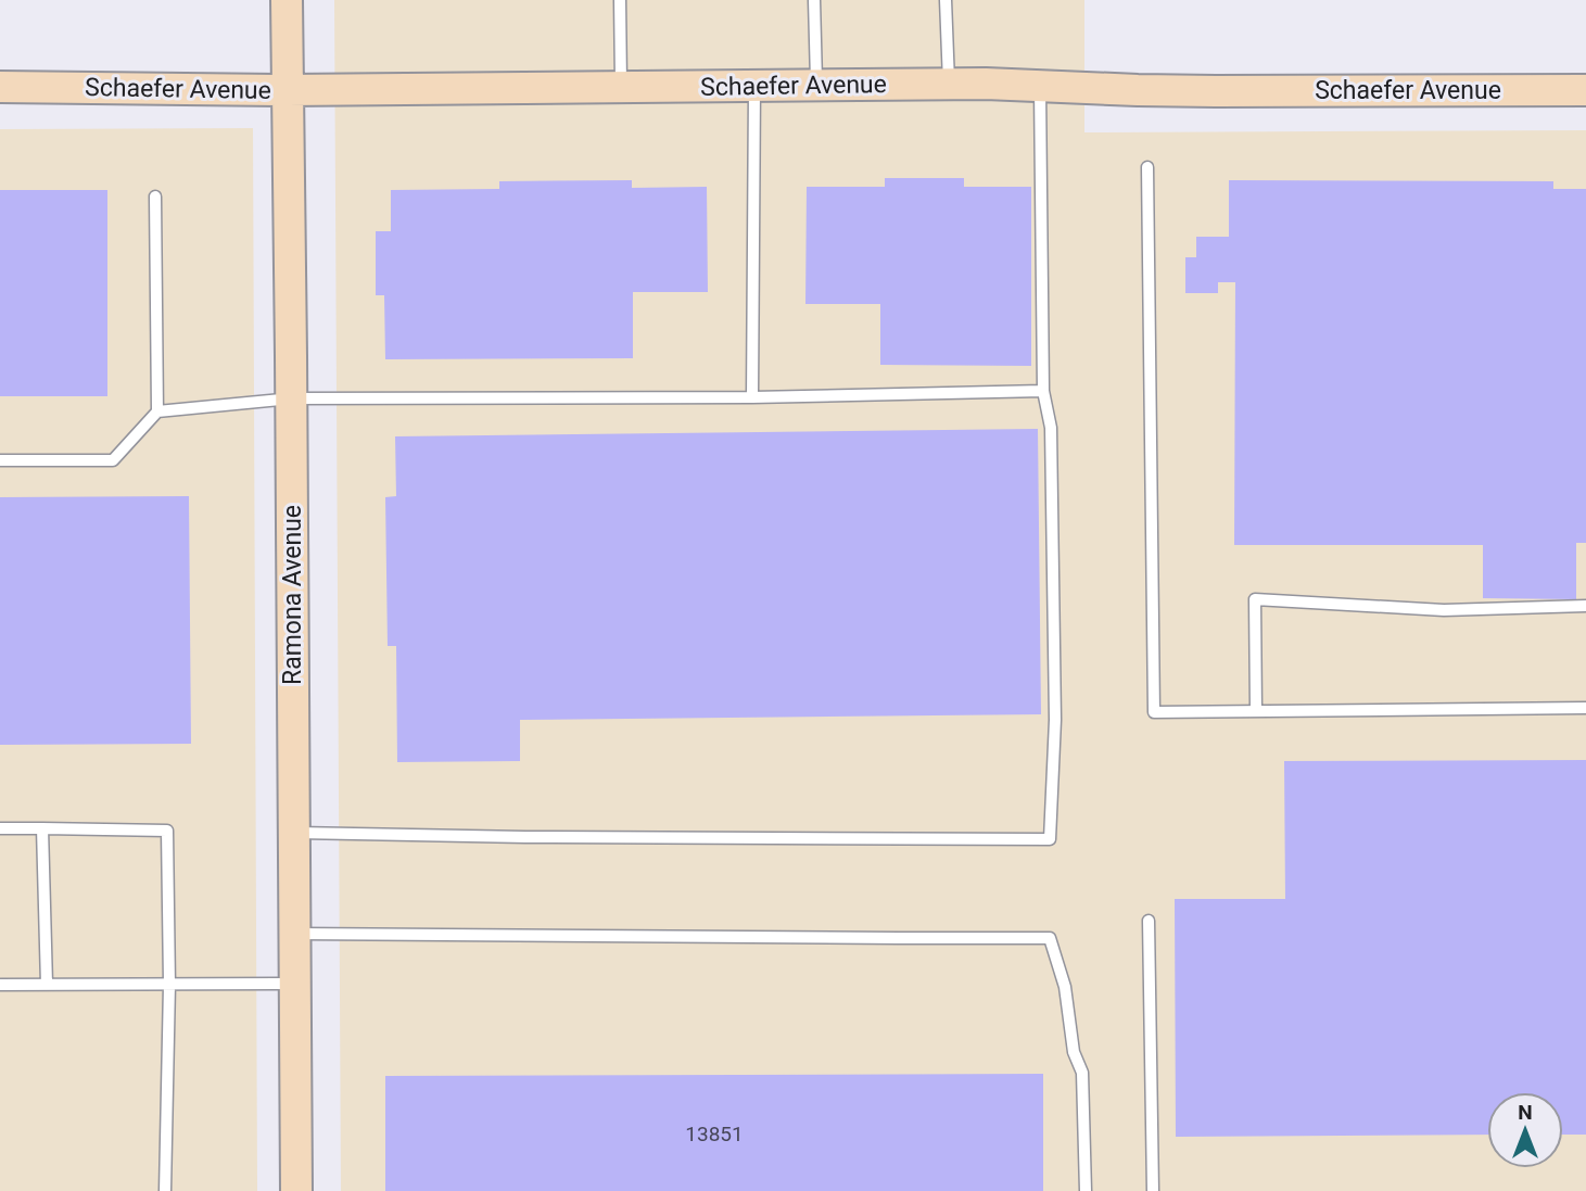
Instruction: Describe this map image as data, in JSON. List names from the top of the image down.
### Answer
{
  "streets": {
    "street": ["Schaefer Avenue", "Ramona Avenue"]
  },
  "crossings": [
    ["Schaefer Avenue", "Ramona Avenue"]
  ],
  "house_numbers": ["13851"],
  "north": "top"
}
